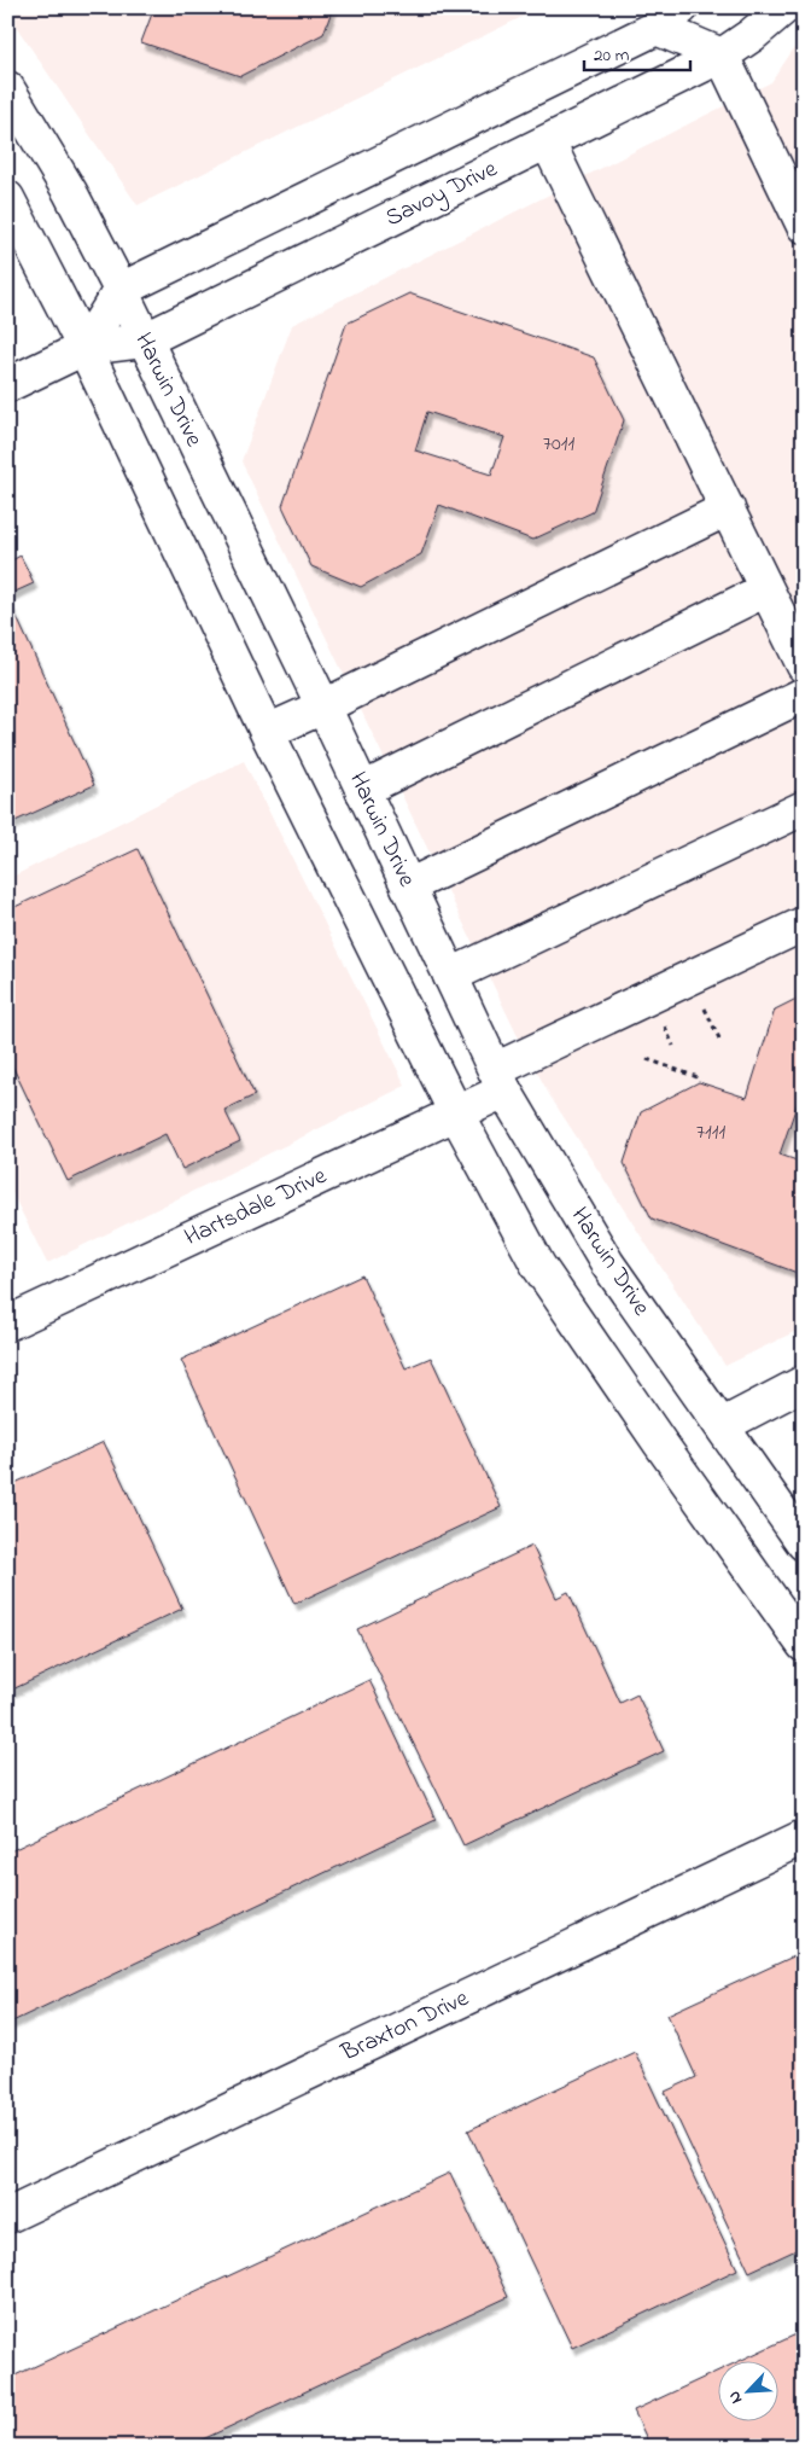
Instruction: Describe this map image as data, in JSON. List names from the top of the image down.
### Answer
{
  "streets": {
    "main road": [
      "Savoy Drive",
      "Harwin Drive",
      "Hartsdale Drive",
      "Braxton Drive"
    ]
  },
  "crossings": [
    ["Savoy Drive", "Harwin Drive"],
    ["Harwin Drive", "Hartsdale Drive"]
  ],
  "house_numbers": ["7011", "7111"],
  "scale_bar": "20 m",
  "north": "bottom left"
}
